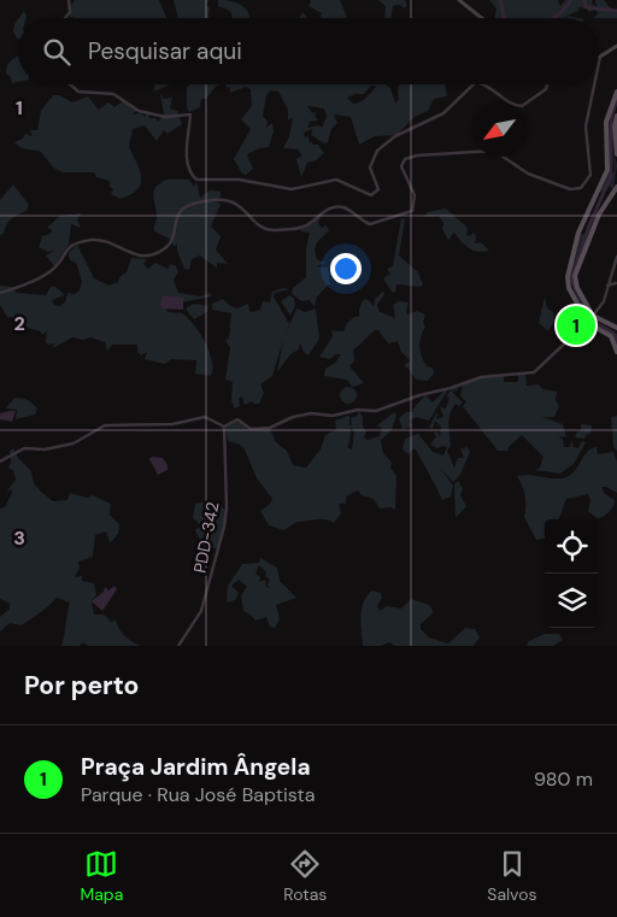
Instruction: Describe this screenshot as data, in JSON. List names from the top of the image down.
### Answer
{
  "streets": {
    "street": ["PDD-342"]
  },
  "north": "bottom left",
  "page": {
    "search": "Pesquisar aqui",
    "pins": "1",
    "heading": "Por perto",
    "list": [
      {
        "mark": "1",
        "name": "Praça Jardim Ângela",
        "note": "Parque · Rua José Baptista",
        "value": "980 m"
      }
    ],
    "nav": ["Mapa", "Rotas", "Salvos"]
  },
  "grid": {
    "rows": ["1", "2", "3"]
  }
}
